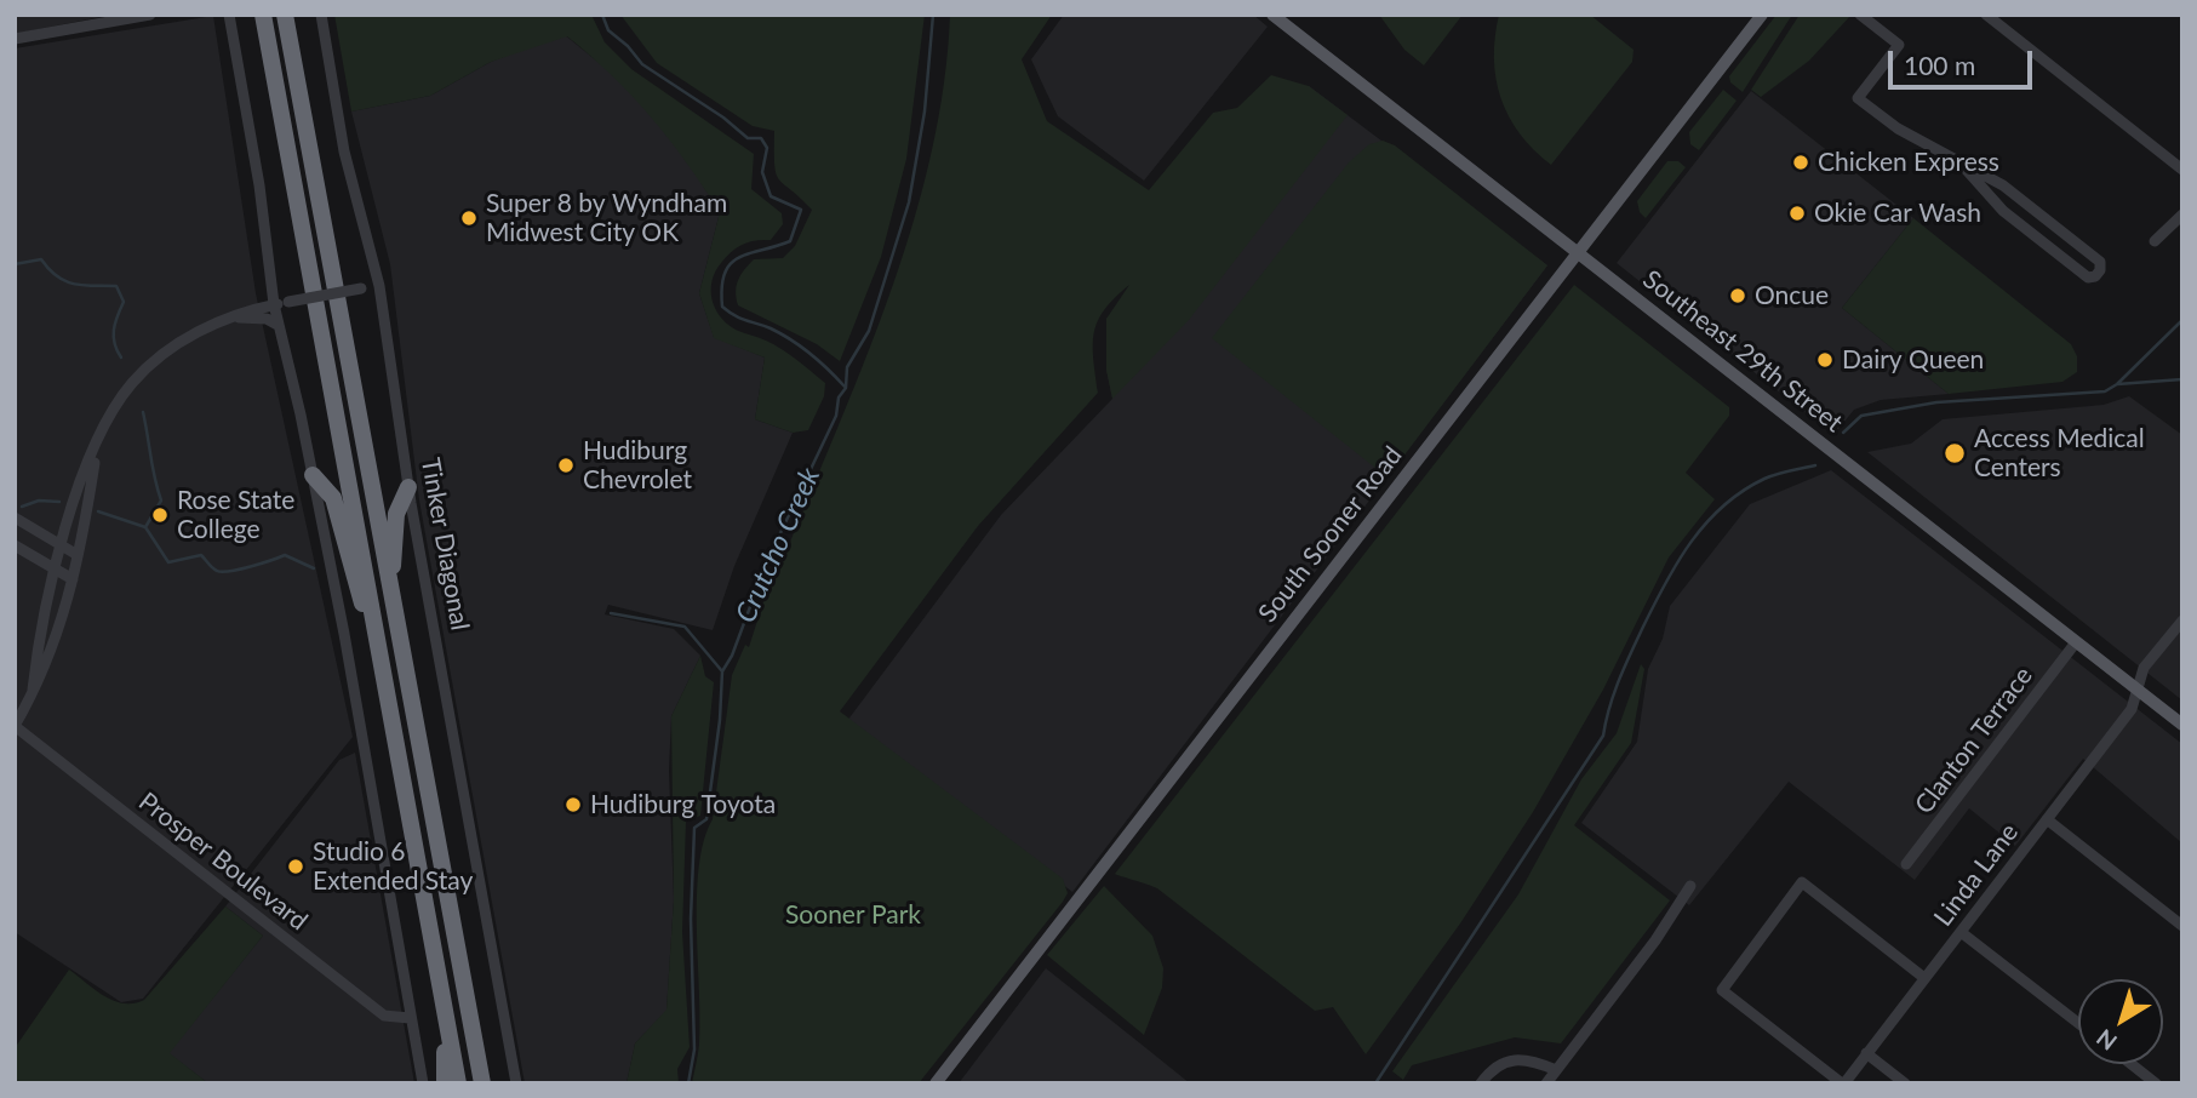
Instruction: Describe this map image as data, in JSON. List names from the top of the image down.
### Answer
{
  "streets": {
    "main road": ["Southeast 29th Street", "South Sooner Road"],
    "street": [
      "Tinker Diagonal",
      "Clanton Terrace",
      "Prosper Boulevard",
      "Linda Lane"
    ]
  },
  "crossings": [
    ["Southeast 29th Street", "South Sooner Road"],
    ["Southeast 29th Street", "Clanton Terrace"],
    ["Southeast 29th Street", "Linda Lane"]
  ],
  "water": ["Crutcho Creek"],
  "parks": ["Sooner Park"],
  "places": [
    "Chicken Express",
    "Okie Car Wash",
    "Super 8 by Wyndham Midwest City OK",
    "Oncue",
    "Dairy Queen",
    "Access Medical Centers",
    "Hudiburg Chevrolet",
    "Rose State College",
    "Hudiburg Toyota",
    "Studio 6 Extended Stay"
  ],
  "scale_bar": "100 m",
  "north": "bottom left"
}
